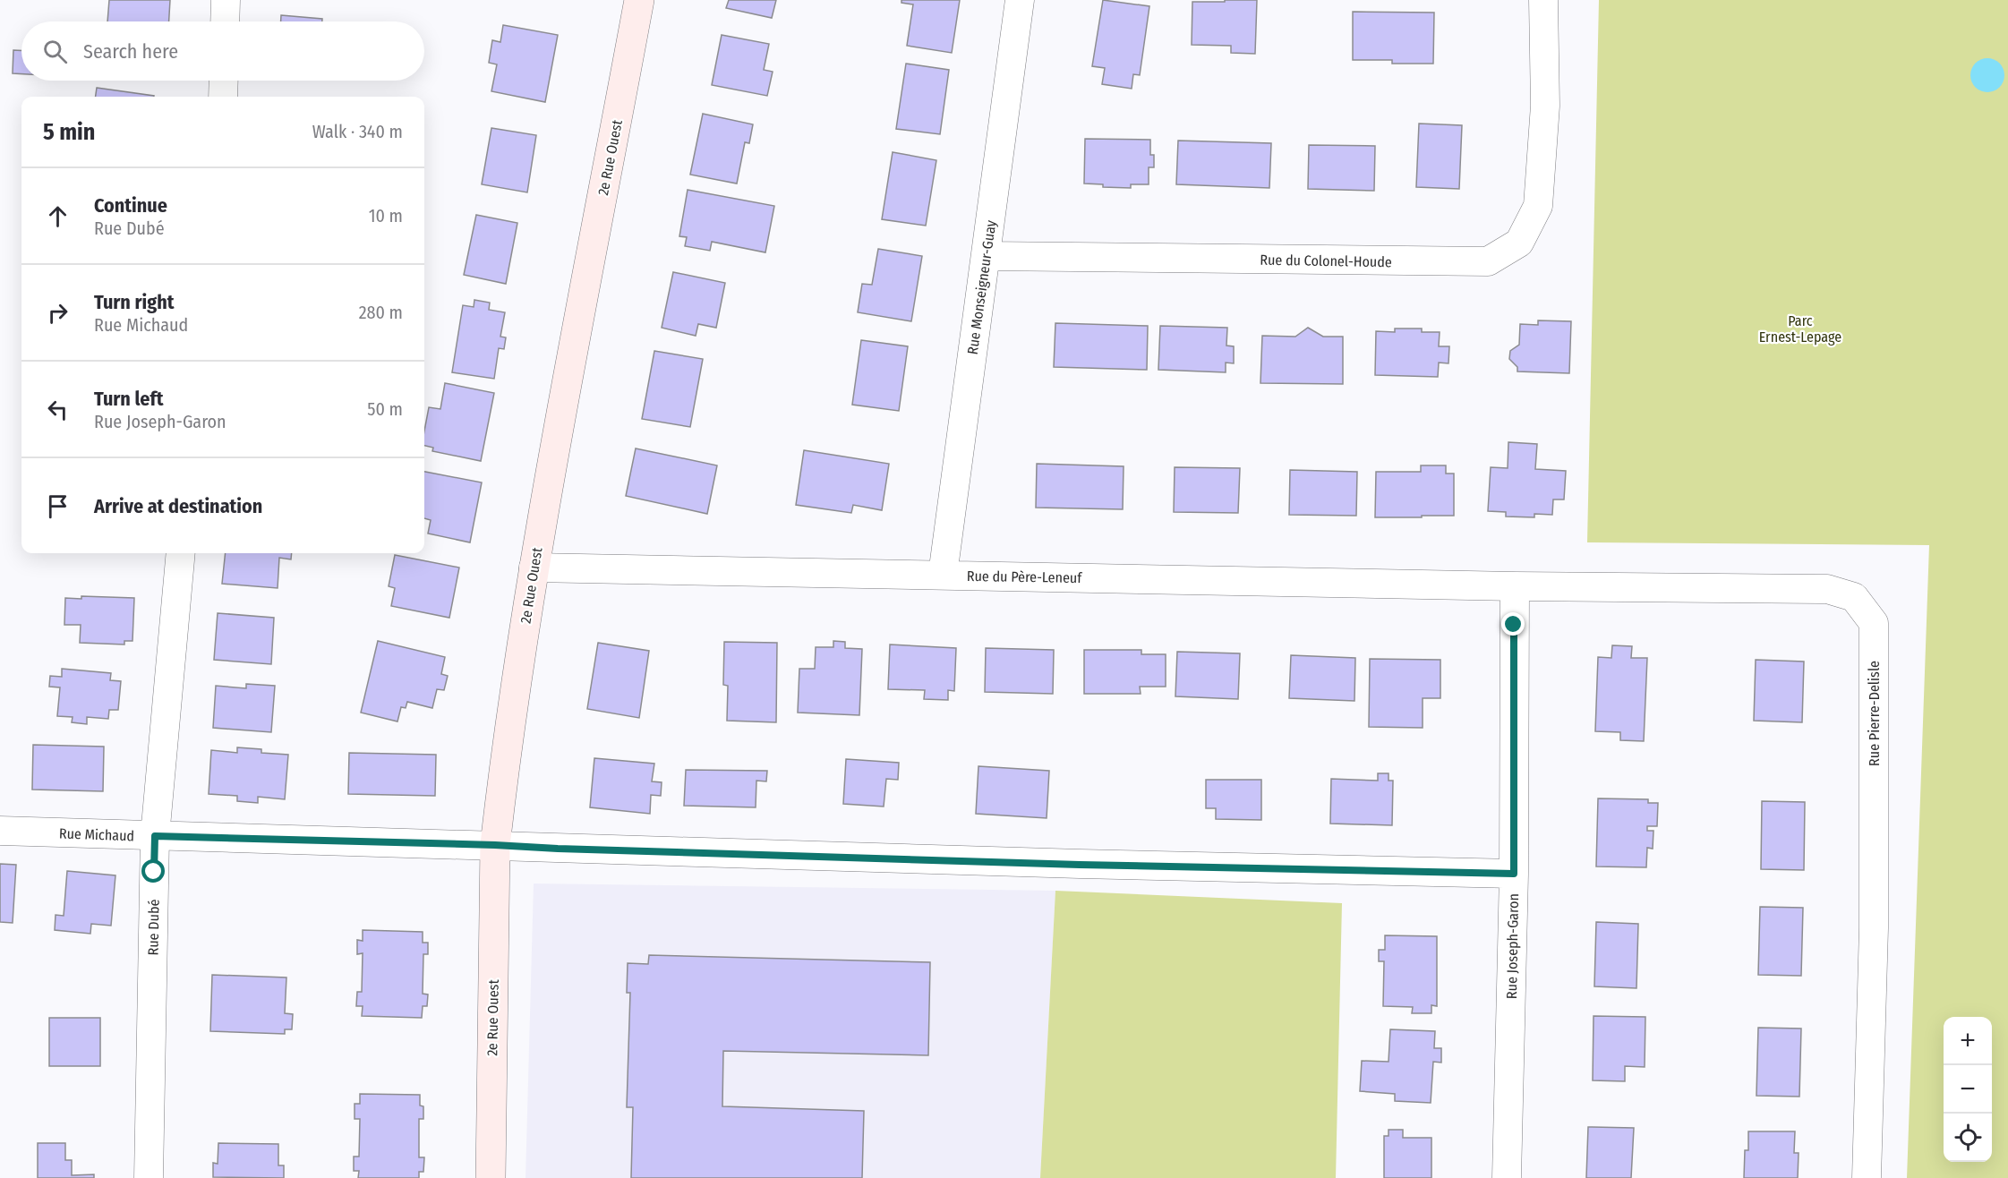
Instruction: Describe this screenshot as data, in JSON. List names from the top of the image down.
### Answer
{
  "streets": {
    "street": [
      "2e Rue Ouest",
      "Rue du Colonel-Houde",
      "Rue Monseigneur-Guay",
      "Rue du Père-Leneuf",
      "Rue Pierre-Delisle",
      "Rue Michaud",
      "Rue Dubé",
      "Rue Joseph-Garon"
    ]
  },
  "crossings": [
    ["2e Rue Ouest", "Rue du Père-Leneuf"],
    ["2e Rue Ouest", "Rue Michaud"],
    ["Rue du Colonel-Houde", "Rue Monseigneur-Guay"],
    ["Rue Monseigneur-Guay", "Rue du Père-Leneuf"],
    ["Rue du Père-Leneuf", "Rue Pierre-Delisle"],
    ["Rue du Père-Leneuf", "Rue Joseph-Garon"],
    ["Rue Pierre-Delisle", "Rue Joseph-Garon"],
    ["Rue Michaud", "Rue Dubé"],
    ["Rue Michaud", "Rue Joseph-Garon"]
  ],
  "parks": ["Parc Ernest-Lepage"],
  "page": {
    "search": "Search here",
    "heading": ["5 min", "Walk · 340 m"],
    "list": [
      ["Continue", "Rue Dubé", "10 m"],
      ["Turn right", "Rue Michaud", "280 m"],
      ["Turn left", "Rue Joseph-Garon", "50 m"],
      "Arrive at destination"
    ],
    "map_buttons": ["+", "−"]
  }
}
